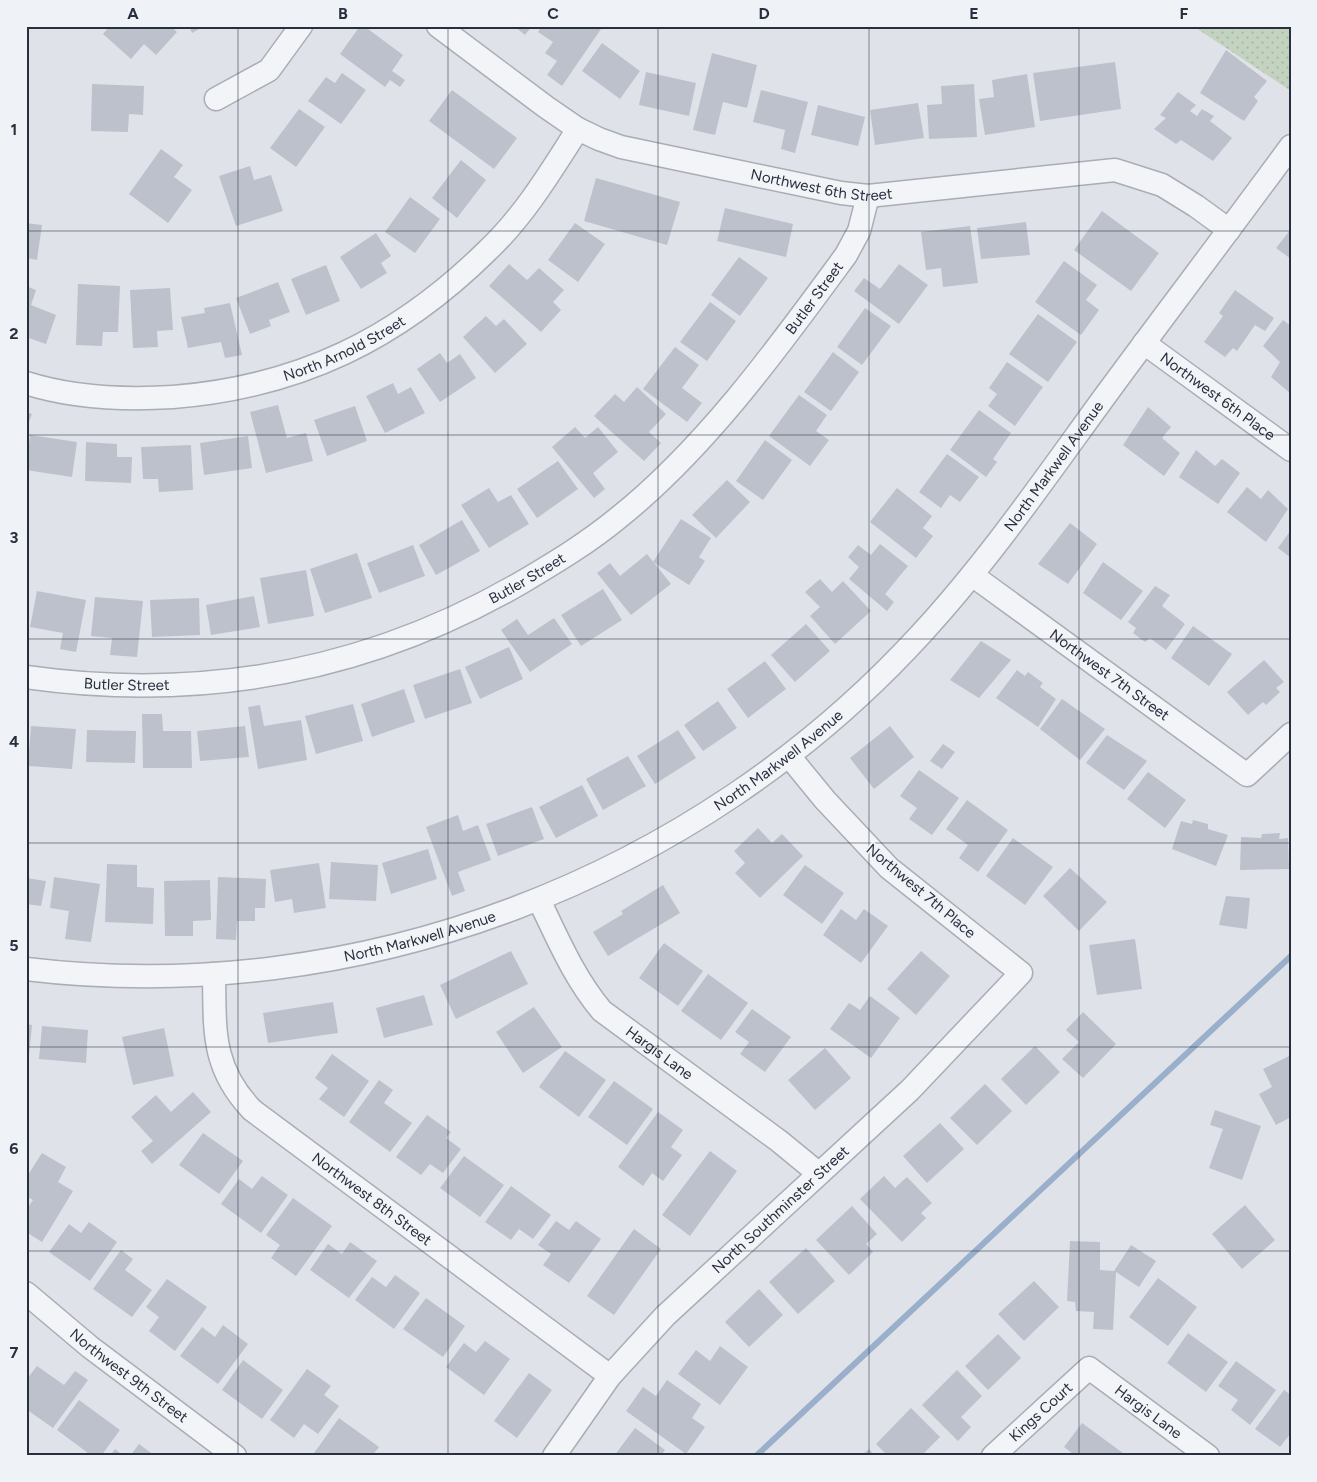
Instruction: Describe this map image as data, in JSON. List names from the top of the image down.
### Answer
{
  "streets": {
    "street": [
      "Northwest 6th Street",
      "Butler Street",
      "North Arnold Street",
      "Northwest 6th Place",
      "North Markwell Avenue",
      "Northwest 7th Street",
      "Northwest 7th Place",
      "Hargis Lane",
      "Northwest 8th Street",
      "North Southminster Street",
      "Northwest 9th Street",
      "Kings Court"
    ]
  },
  "crossings": [
    ["Northwest 6th Street", "Butler Street"],
    ["Northwest 6th Street", "North Arnold Street"],
    ["Northwest 6th Street", "North Markwell Avenue"],
    ["Northwest 6th Place", "North Markwell Avenue"],
    ["North Markwell Avenue", "Northwest 7th Street"],
    ["North Markwell Avenue", "Northwest 7th Place"],
    ["North Markwell Avenue", "Hargis Lane"],
    ["North Markwell Avenue", "Northwest 8th Street"],
    ["Northwest 7th Place", "North Southminster Street"],
    ["Hargis Lane", "North Southminster Street"],
    ["Hargis Lane", "Kings Court"],
    ["Northwest 8th Street", "North Southminster Street"]
  ],
  "grid": {
    "columns": [
      "A",
      "B",
      "C",
      "D",
      "E",
      "F"
    ],
    "rows": [
      "1",
      "2",
      "3",
      "4",
      "5",
      "6",
      "7"
    ]
  }
}
